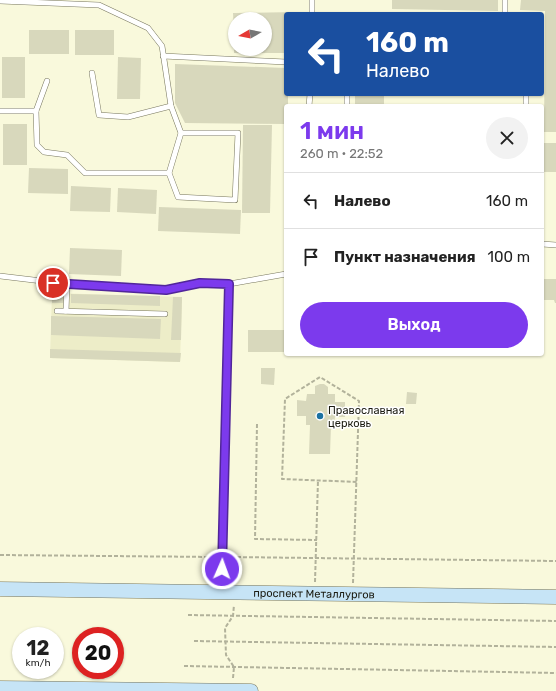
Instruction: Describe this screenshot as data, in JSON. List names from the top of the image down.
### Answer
{
  "streets": {
    "main road": ["проспект Металлургов"]
  },
  "places": ["Православная церковь"],
  "north": "left",
  "page": {
    "turn": ["160 m", "Налево"],
    "heading": ["1 мин", "260 m · 22:52"],
    "list": [
      {
        "name": "Налево",
        "value": "160 m"
      },
      {
        "name": "Пункт назначения",
        "value": "100 m"
      }
    ],
    "buttons": "Выход",
    "speed": "12 km/h",
    "limit": "20"
  }
}
